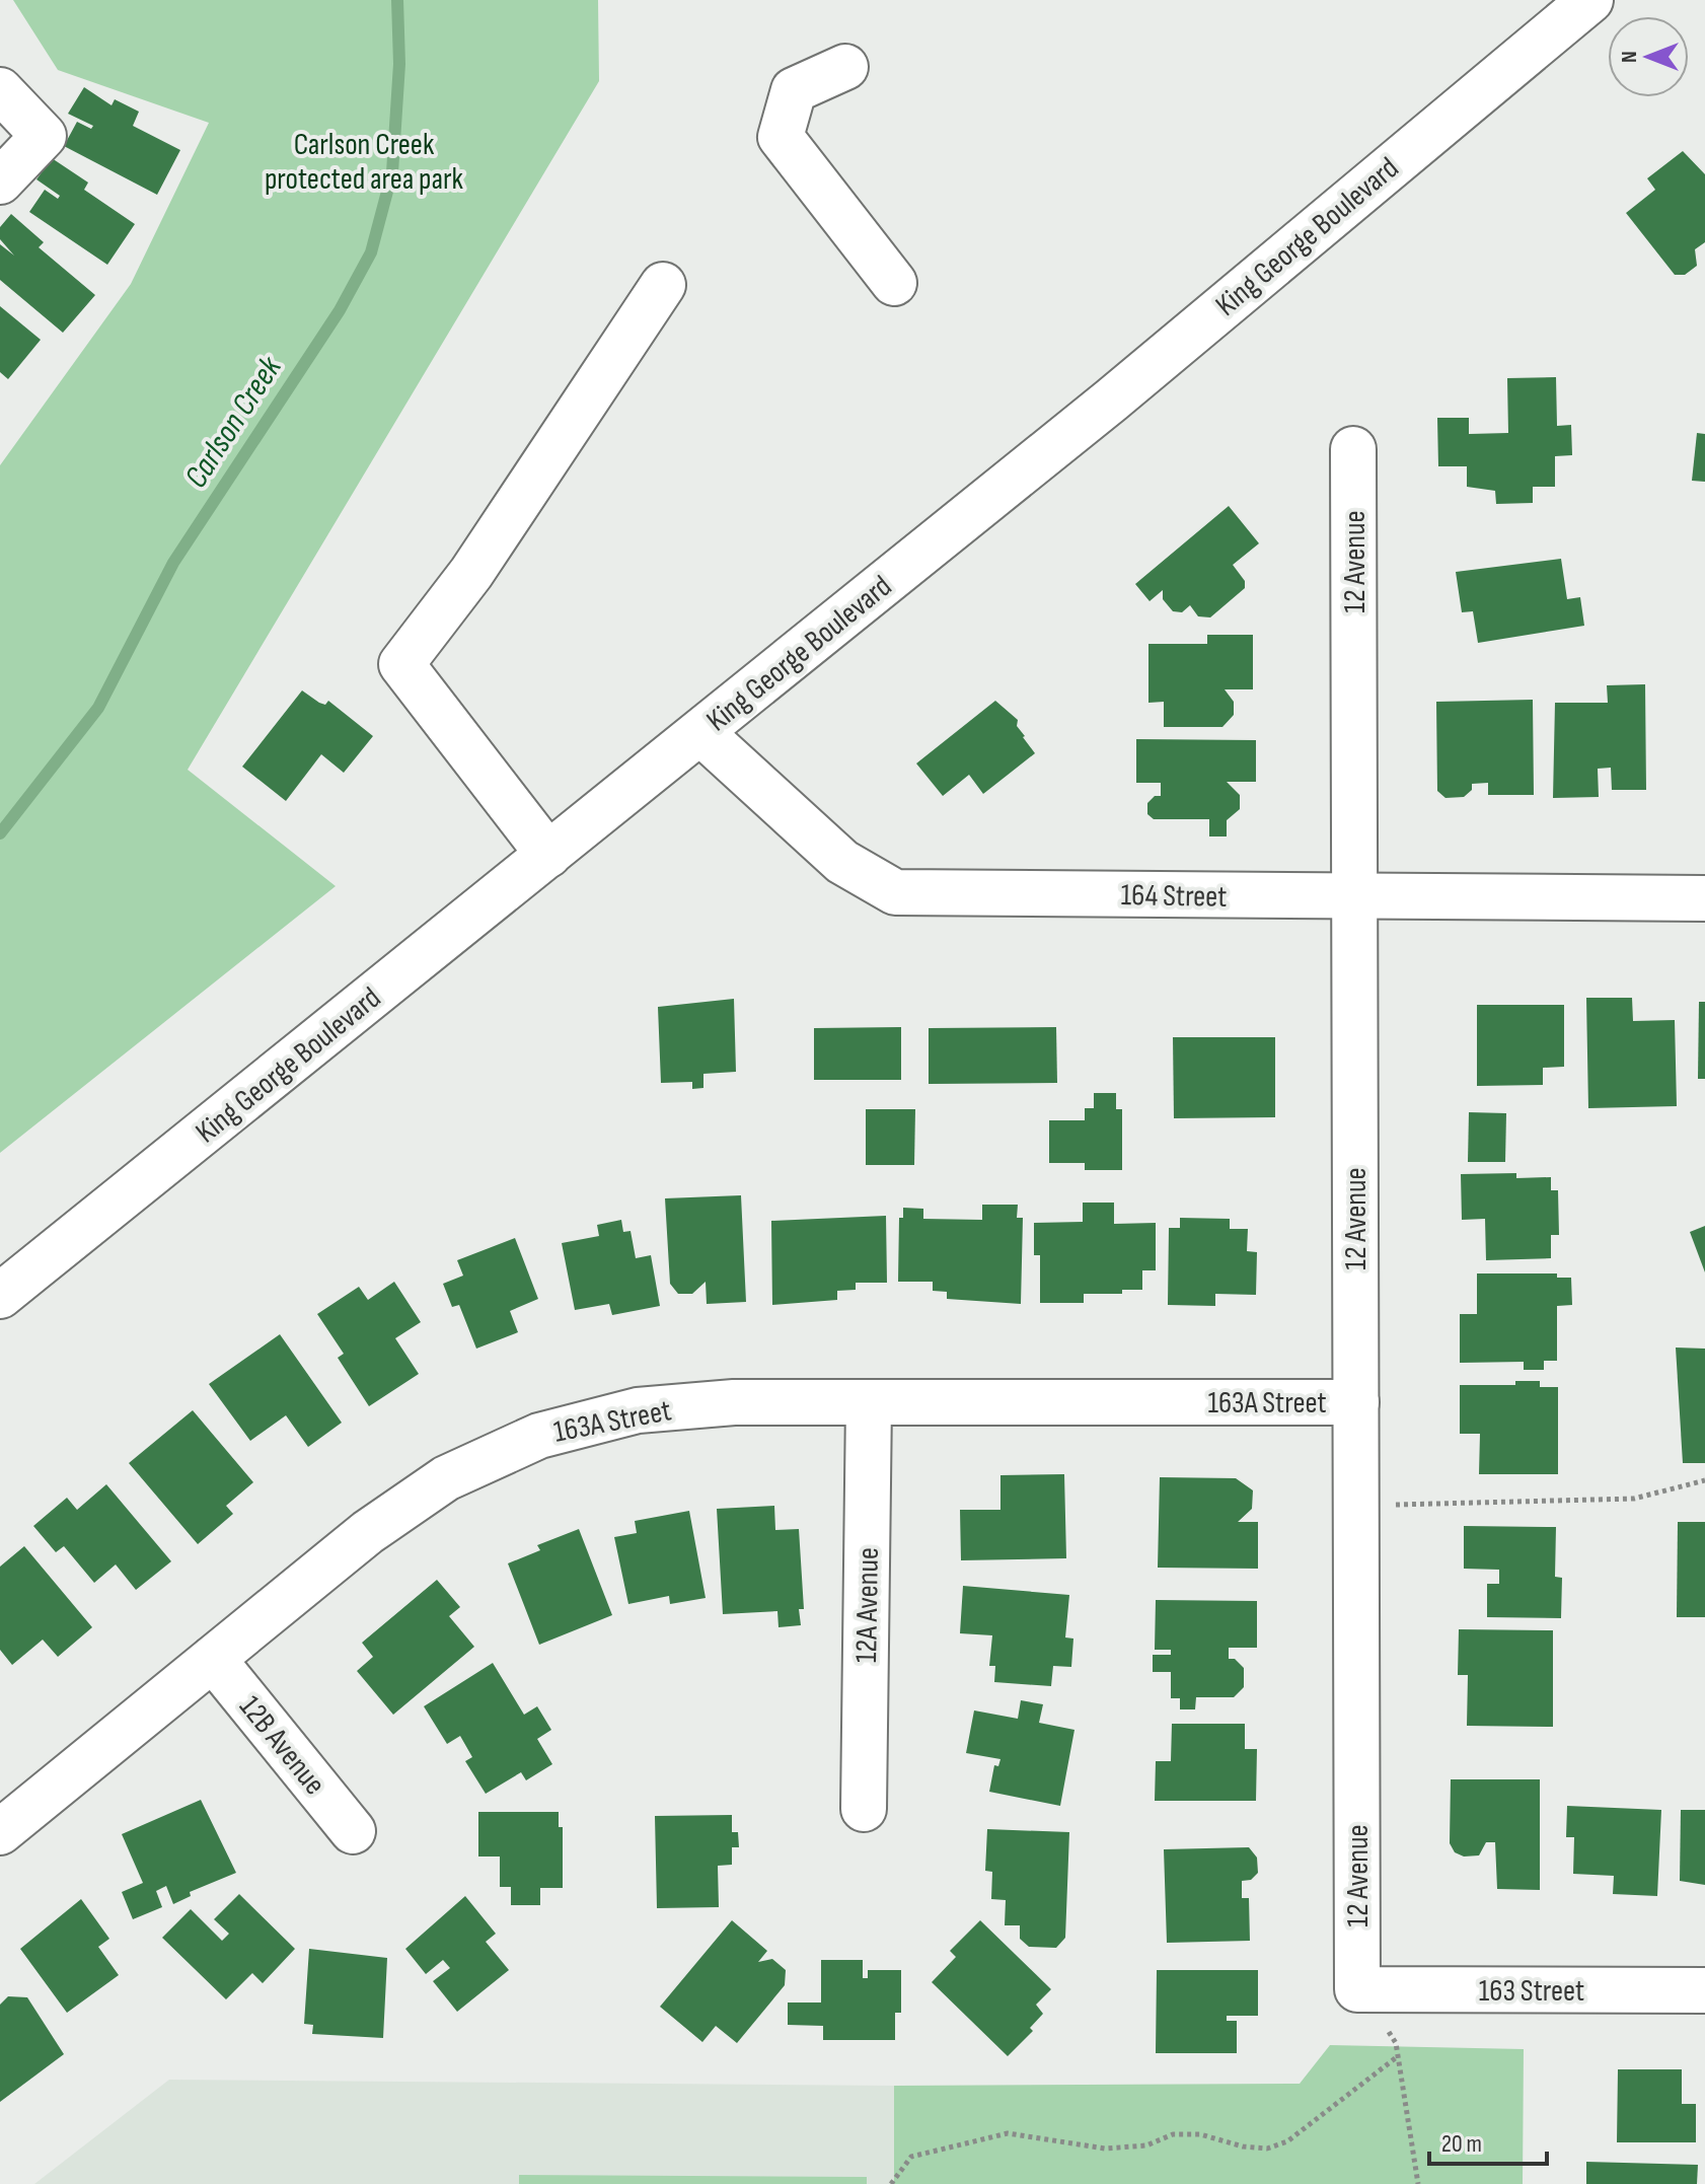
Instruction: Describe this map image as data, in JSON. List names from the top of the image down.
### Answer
{
  "streets": {
    "street": [
      "King George Boulevard",
      "12 Avenue",
      "164 Street",
      "163A Street",
      "12A Avenue",
      "12B Avenue",
      "163 Street"
    ]
  },
  "crossings": [
    ["King George Boulevard", "164 Street"],
    ["12 Avenue", "164 Street"],
    ["12 Avenue", "163A Street"],
    ["12 Avenue", "163 Street"],
    ["163A Street", "12A Avenue"],
    ["163A Street", "12B Avenue"]
  ],
  "water": ["Carlson Creek"],
  "parks": ["Carlson Creek protected area park"],
  "scale_bar": "20 m",
  "north": "left"
}
